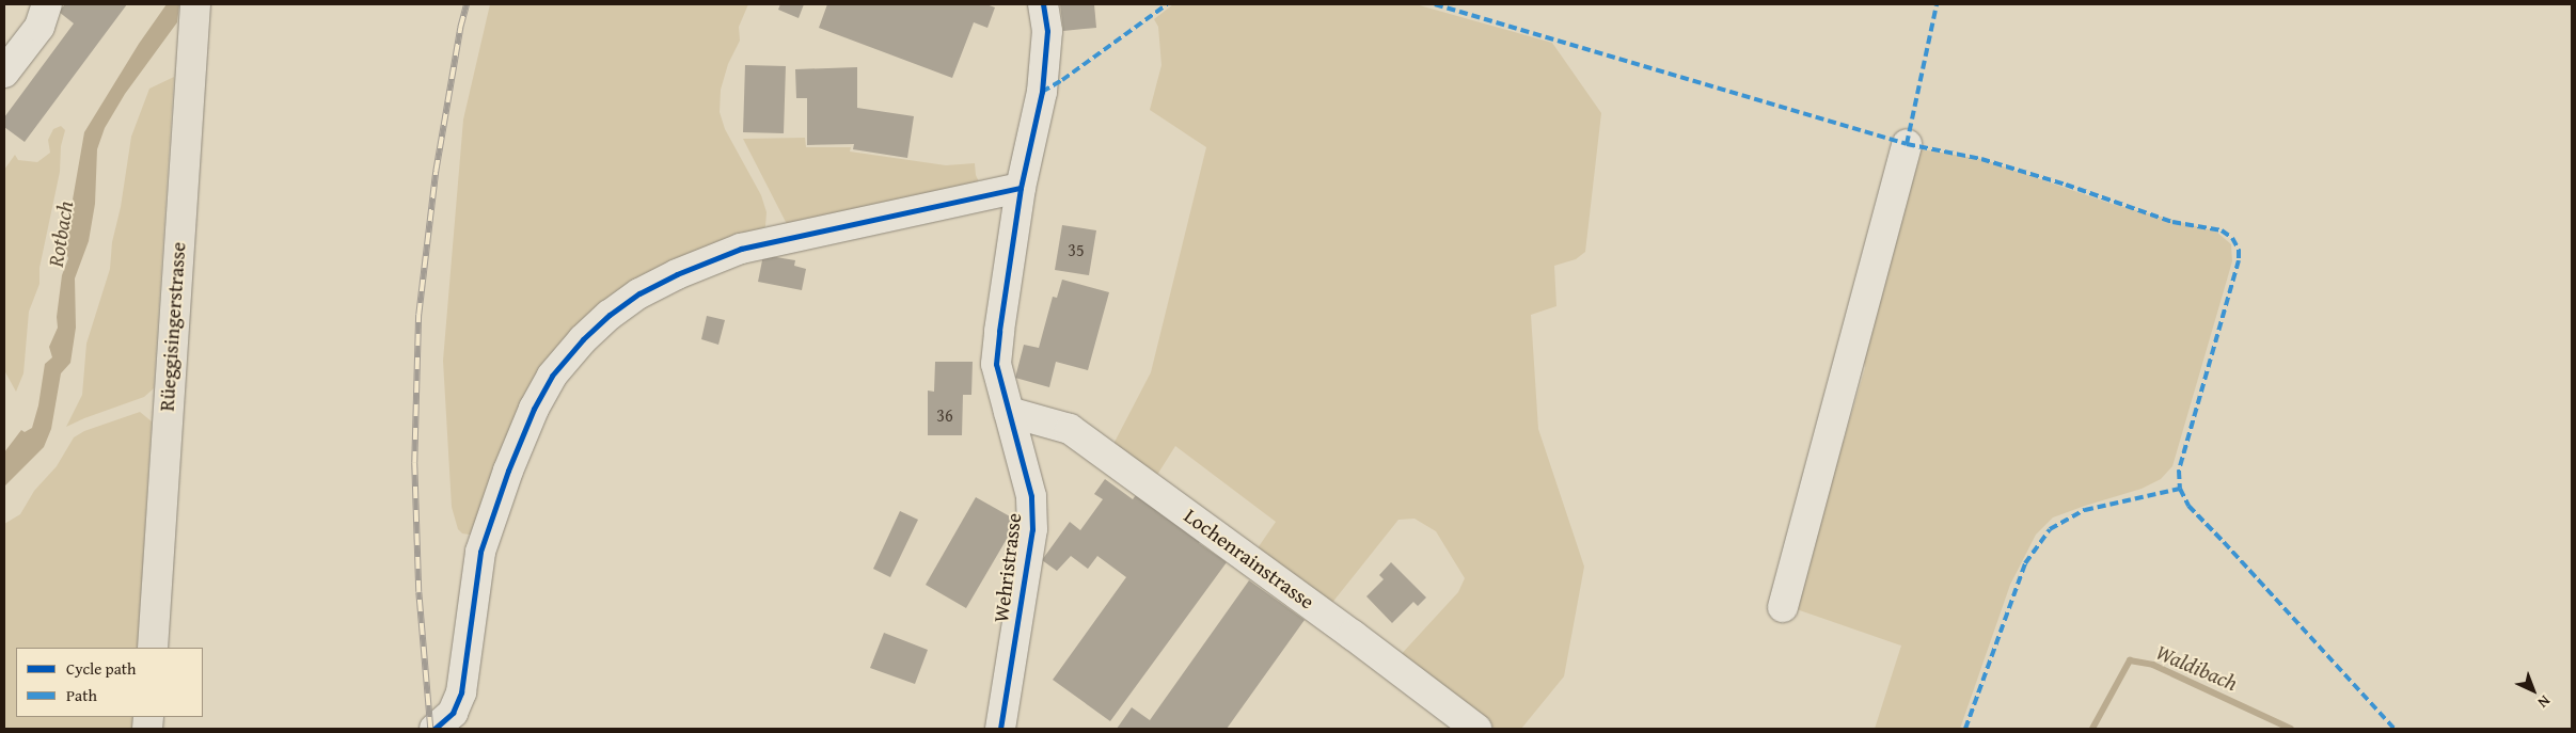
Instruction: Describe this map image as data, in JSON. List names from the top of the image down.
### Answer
{
  "streets": {
    "main road": ["Rüeggisingerstrasse"],
    "street": ["Lochenrainstrasse", "Wehristrasse"]
  },
  "crossings": [
    ["Lochenrainstrasse", "Wehristrasse"]
  ],
  "water": ["Rotbach", "Waldibach"],
  "house_numbers": ["35", "36"],
  "legend": ["Cycle path", "Path"],
  "north": "bottom right"
}
